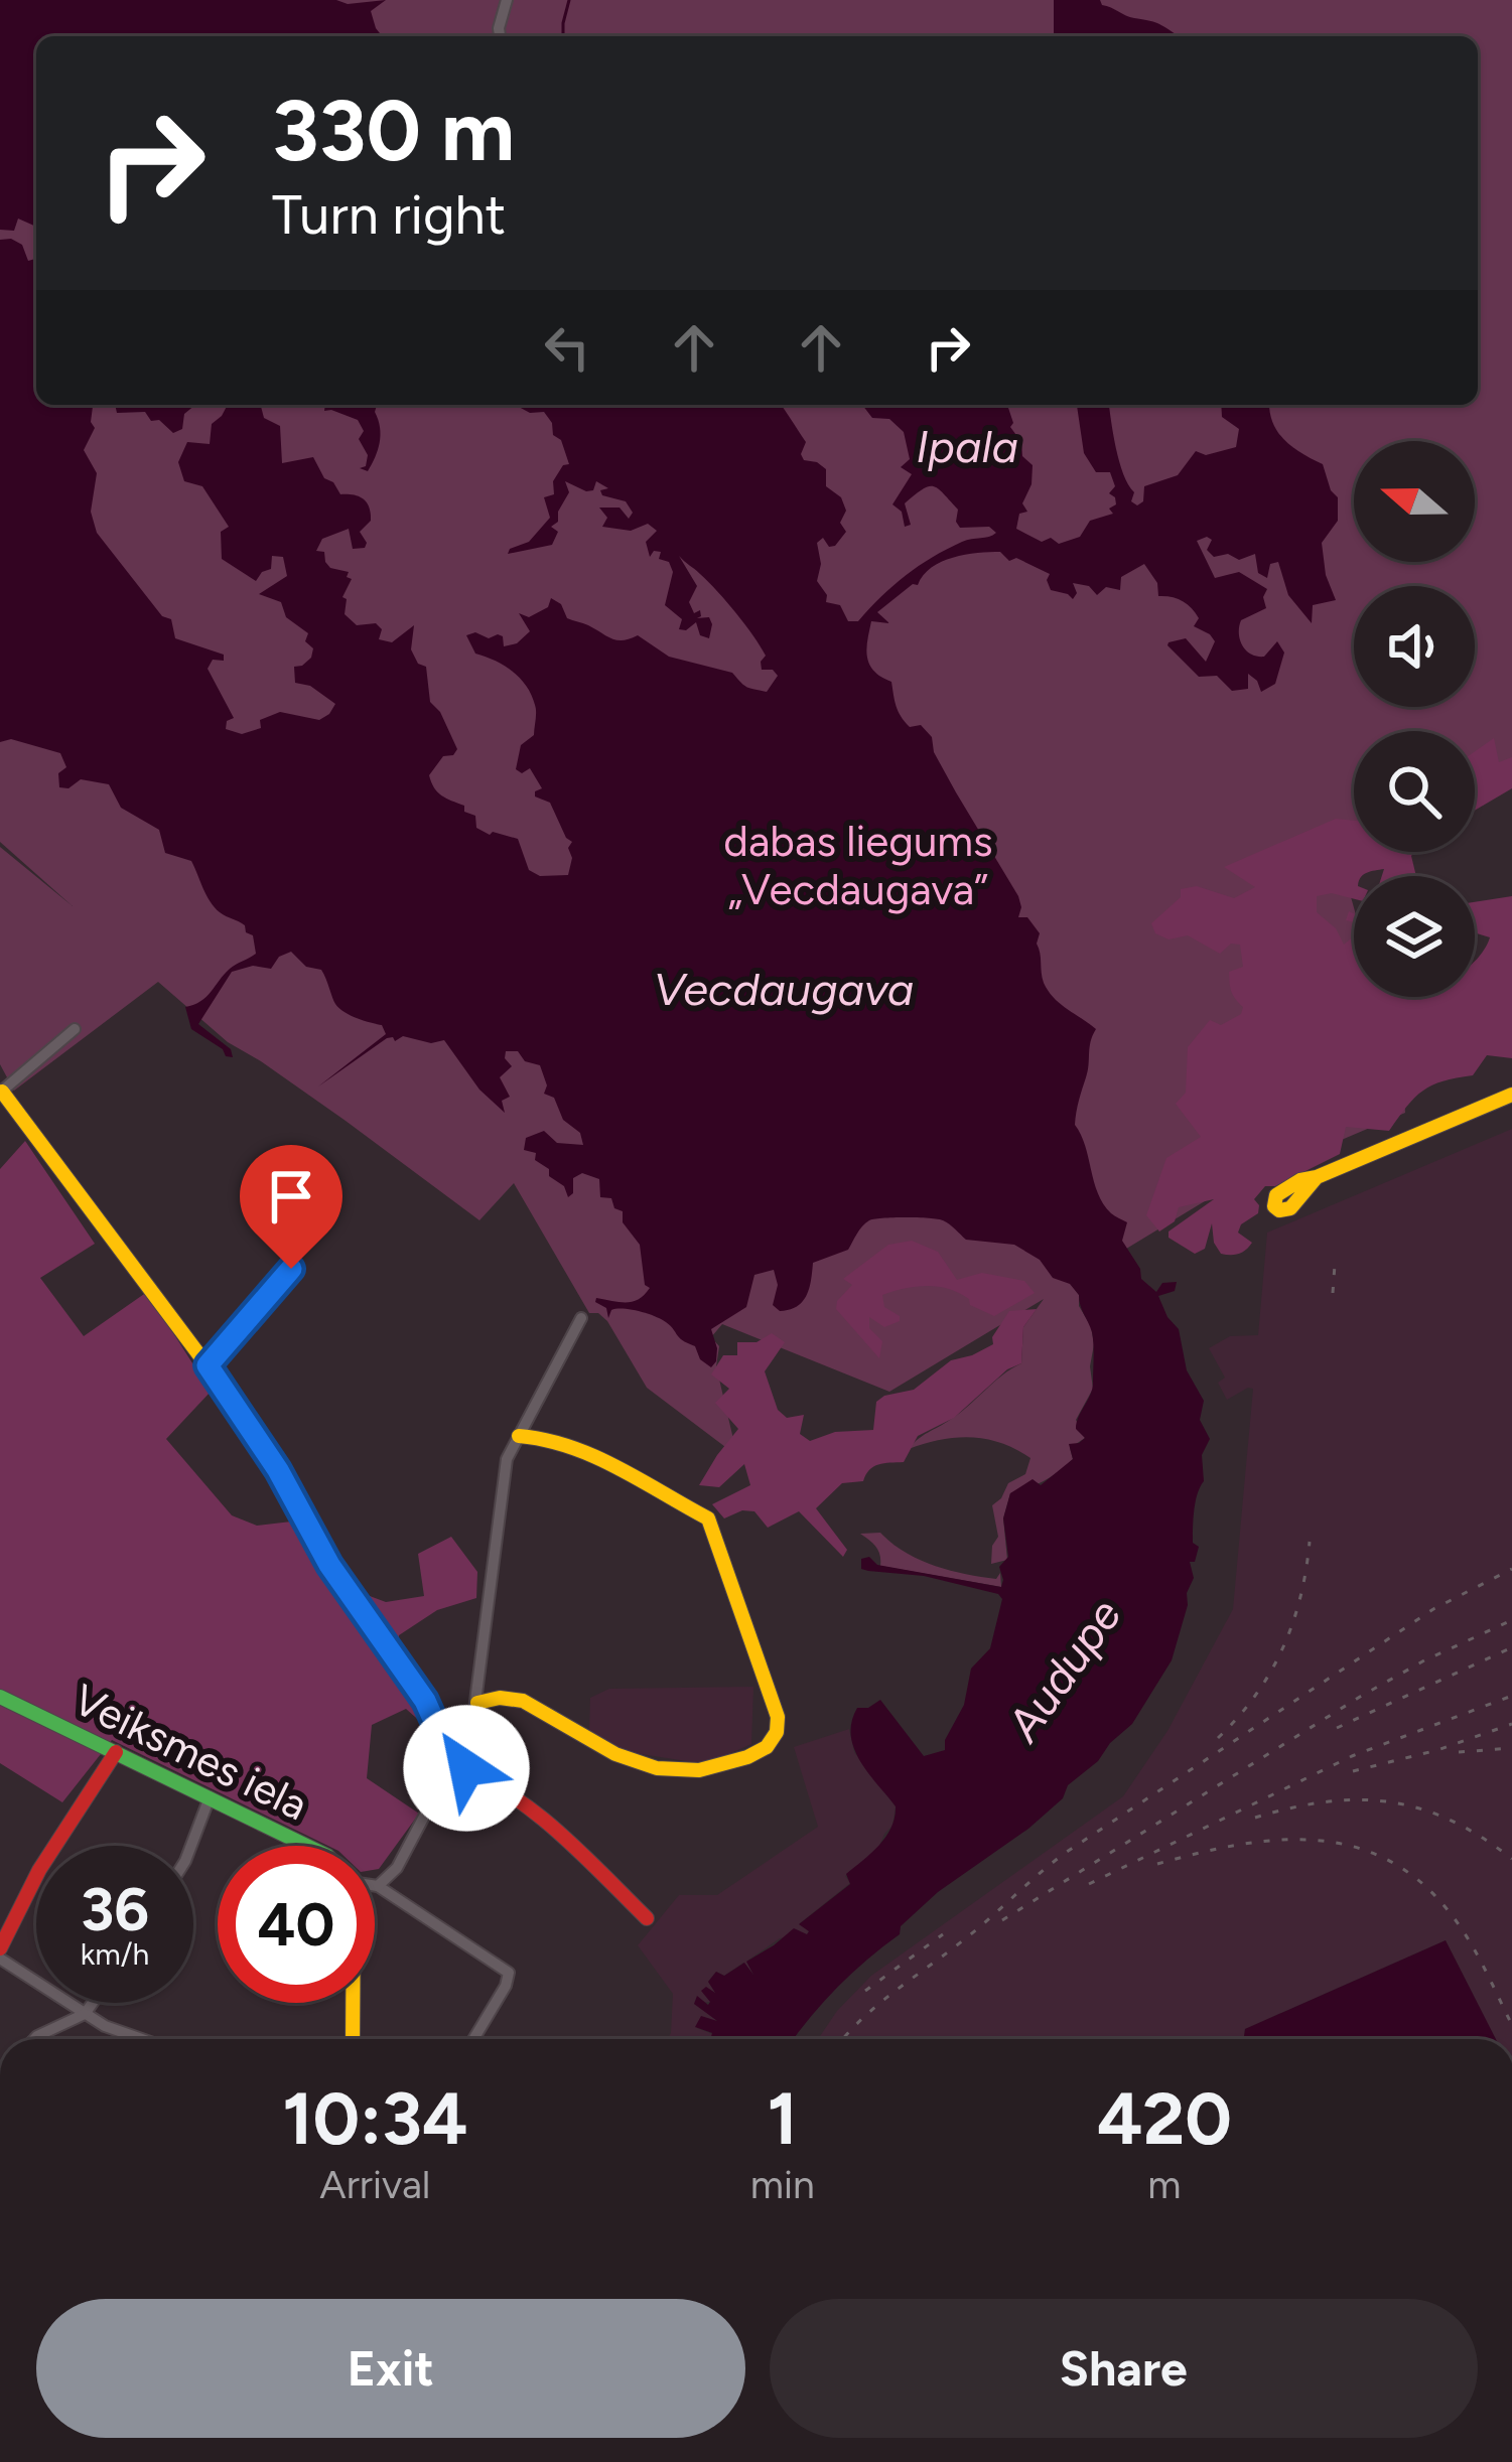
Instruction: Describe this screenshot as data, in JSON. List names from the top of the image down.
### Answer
{
  "streets": {
    "street": ["Veiksmes iela"]
  },
  "water": ["Ipala", "Vecdaugava", "Audupe"],
  "parks": ["dabas liegums „Vecdaugava”"],
  "north": "left",
  "page": {
    "turn": ["330 m", "Turn right"],
    "speed": "36 km/h",
    "limit": "40",
    "eta": [
      "10:34",
      "Arrival",
      "1",
      "min",
      "420",
      "m"
    ],
    "buttons": ["Exit", "Share"]
  }
}
